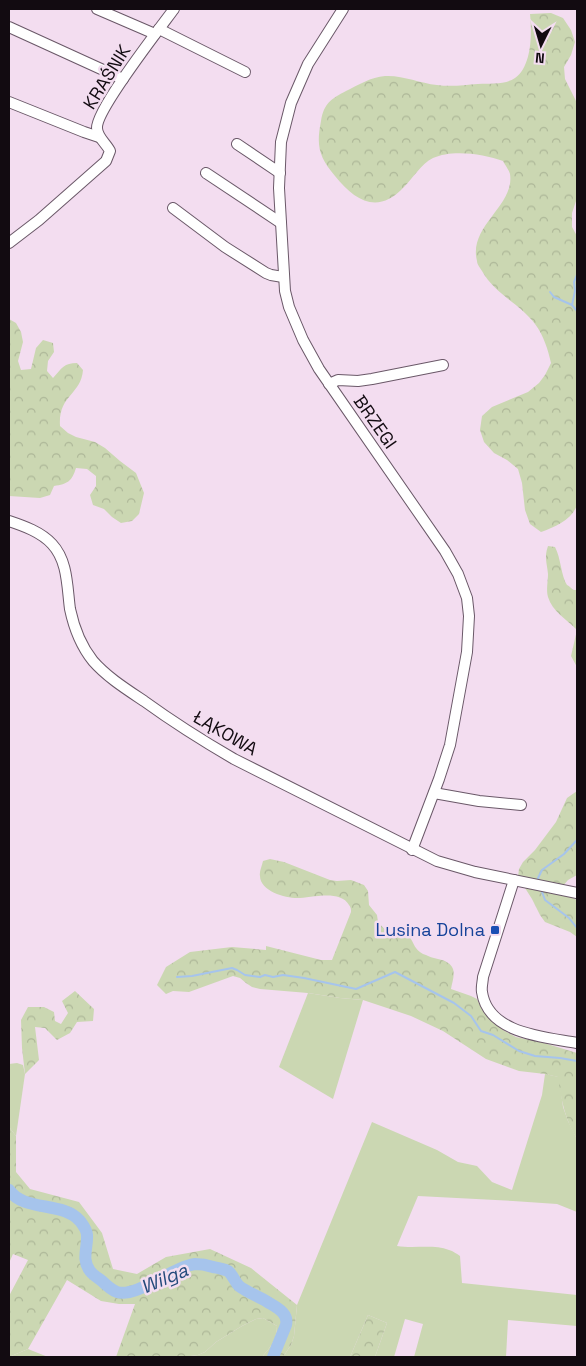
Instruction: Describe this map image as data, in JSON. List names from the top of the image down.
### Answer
{
  "streets": {
    "street": ["KRAŚNIK", "BRZEGI", "ŁĄKOWA"]
  },
  "crossings": [
    ["BRZEGI", "ŁĄKOWA"]
  ],
  "water": ["Wilga"],
  "places": {
    "transit": ["Lusina Dolna"]
  },
  "north": "bottom"
}
